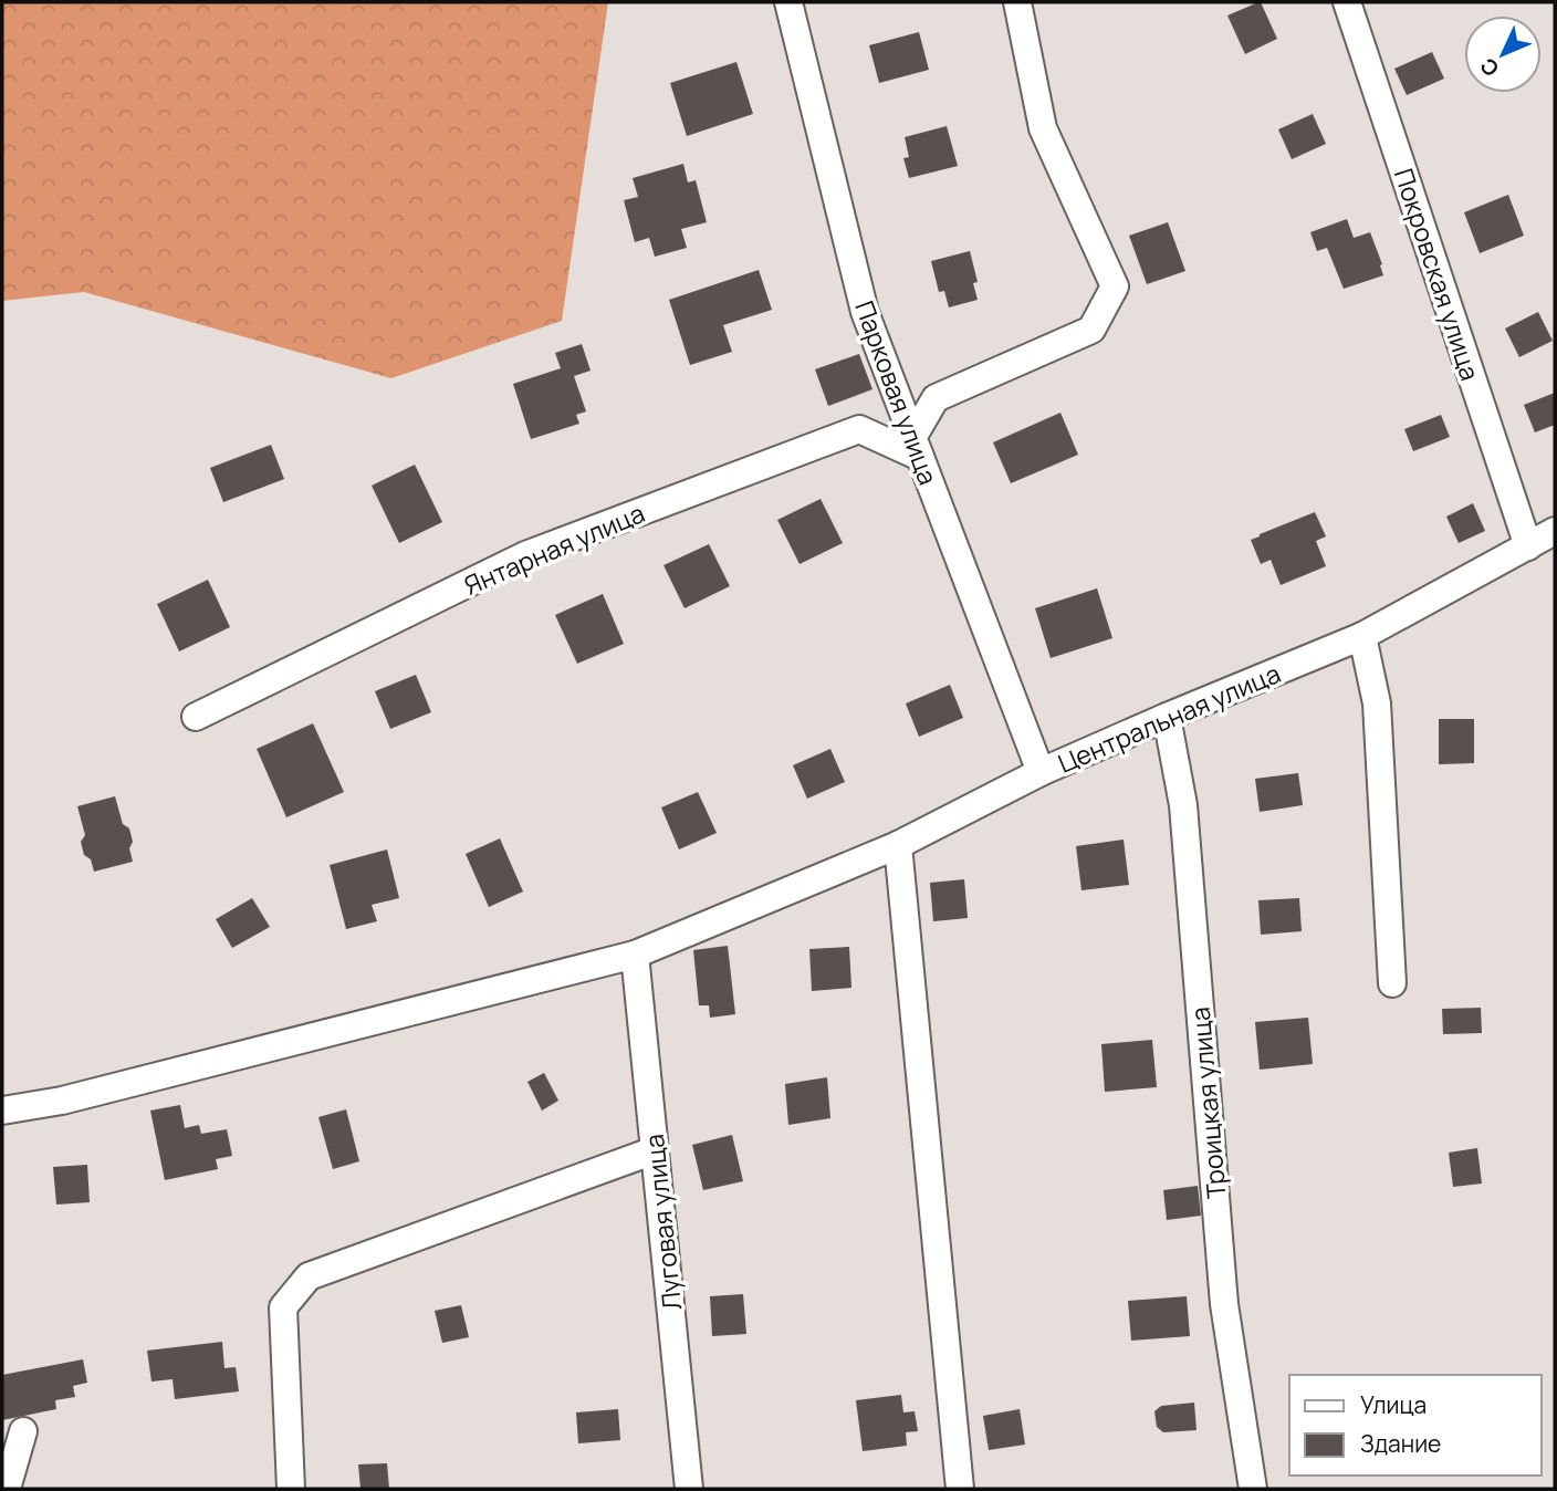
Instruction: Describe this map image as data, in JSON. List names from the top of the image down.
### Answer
{
  "streets": {
    "street": [
      "Покровская улица",
      "Парковая улица",
      "Янтарная улица",
      "Центральная улица",
      "Троицкая улица",
      "Луговая улица"
    ]
  },
  "crossings": [
    ["Покровская улица", "Центральная улица"],
    ["Парковая улица", "Янтарная улица"],
    ["Парковая улица", "Центральная улица"],
    ["Центральная улица", "Троицкая улица"],
    ["Центральная улица", "Луговая улица"]
  ],
  "legend": ["Улица", "Здание"],
  "north": "bottom left"
}
